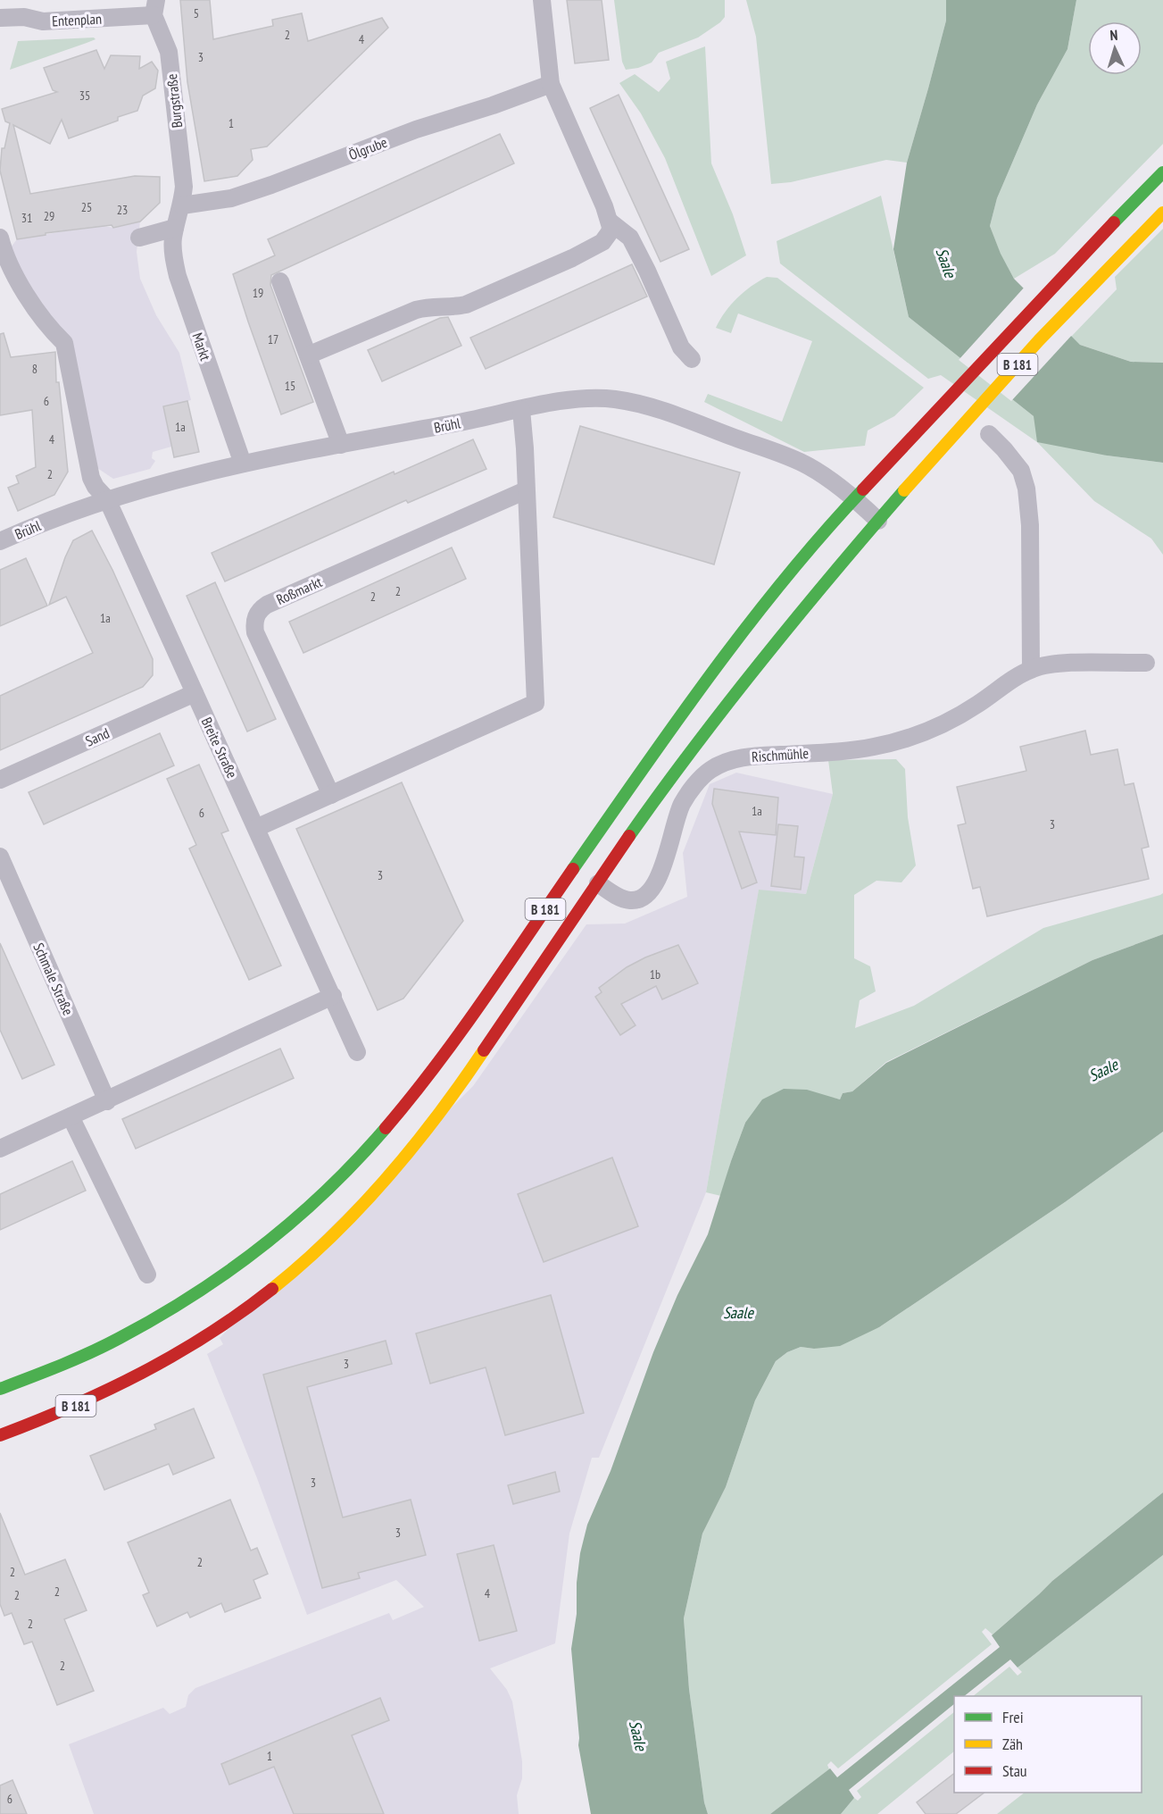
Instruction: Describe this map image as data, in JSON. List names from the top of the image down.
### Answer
{
  "streets": {
    "main road": ["B 181"],
    "street": [
      "Entenplan",
      "Burgstraße",
      "Ölgrube",
      "Markt",
      "Brühl",
      "Roßmarkt",
      "Sand",
      "Breite Straße",
      "Rischmühle",
      "Schmale Straße"
    ]
  },
  "crossings": [
    ["Entenplan", "Burgstraße"],
    ["Burgstraße", "Ölgrube"],
    ["Burgstraße", "Markt"],
    ["Ölgrube", "Markt"],
    ["Markt", "Brühl"],
    ["B 181", "Brühl"],
    ["B 181", "Rischmühle"],
    ["Brühl", "Breite Straße"],
    ["Sand", "Breite Straße"]
  ],
  "water": ["Saale"],
  "house_numbers": [
    "5",
    "2",
    "4",
    "3",
    "35",
    "1",
    "25",
    "23",
    "29",
    "31",
    "19",
    "17",
    "8",
    "15",
    "6",
    "1a",
    "4",
    "2",
    "2",
    "2",
    "1a",
    "1a",
    "6",
    "3",
    "3",
    "1b",
    "3",
    "3",
    "3",
    "2",
    "2",
    "2",
    "4",
    "2",
    "2",
    "2",
    "1",
    "6"
  ],
  "legend": ["Frei", "Zäh", "Stau"],
  "north": "top"
}
